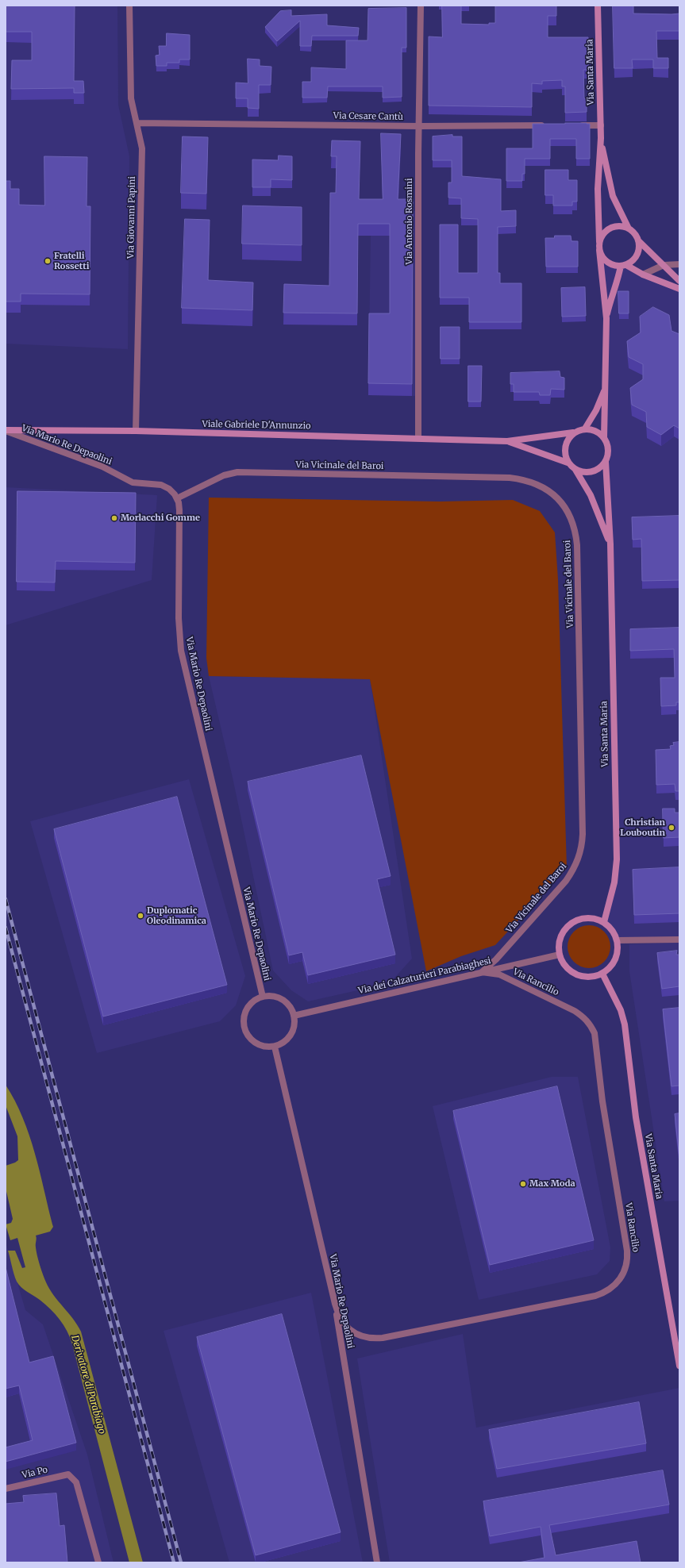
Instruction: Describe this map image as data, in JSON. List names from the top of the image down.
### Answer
{
  "streets": {
    "street": [
      "Via Santa Maria",
      "Via Cesare Cantù",
      "Via Giovanni Papini",
      "Via Antonio Rosmini",
      "Viale Gabriele D'Annunzio",
      "Via Mario Re Depaolini",
      "Via Vicinale del Baroi",
      "Via dei Calzaturieri Parabiaghesi",
      "Via Rancilio",
      "Via Po"
    ]
  },
  "crossings": [
    ["Via Santa Maria", "Viale Gabriele D'Annunzio"],
    ["Via Santa Maria", "Via dei Calzaturieri Parabiaghesi"],
    ["Via Cesare Cantù", "Via Giovanni Papini"],
    ["Via Cesare Cantù", "Via Antonio Rosmini"],
    ["Via Giovanni Papini", "Viale Gabriele D'Annunzio"],
    ["Via Antonio Rosmini", "Viale Gabriele D'Annunzio"],
    ["Viale Gabriele D'Annunzio", "Via Mario Re Depaolini"],
    ["Via Mario Re Depaolini", "Via Vicinale del Baroi"],
    ["Via Mario Re Depaolini", "Via dei Calzaturieri Parabiaghesi"],
    ["Via Mario Re Depaolini", "Via Rancilio"],
    ["Via Vicinale del Baroi", "Via dei Calzaturieri Parabiaghesi"],
    ["Via Vicinale del Baroi", "Via Rancilio"],
    ["Via dei Calzaturieri Parabiaghesi", "Via Rancilio"]
  ],
  "water": ["Derivatore di Parabiago"],
  "places": [
    "Fratelli Rossetti",
    "Morlacchi Gomme",
    "Christian Louboutin",
    "Duplomatic Oleodinamica",
    "Max Moda"
  ]
}
